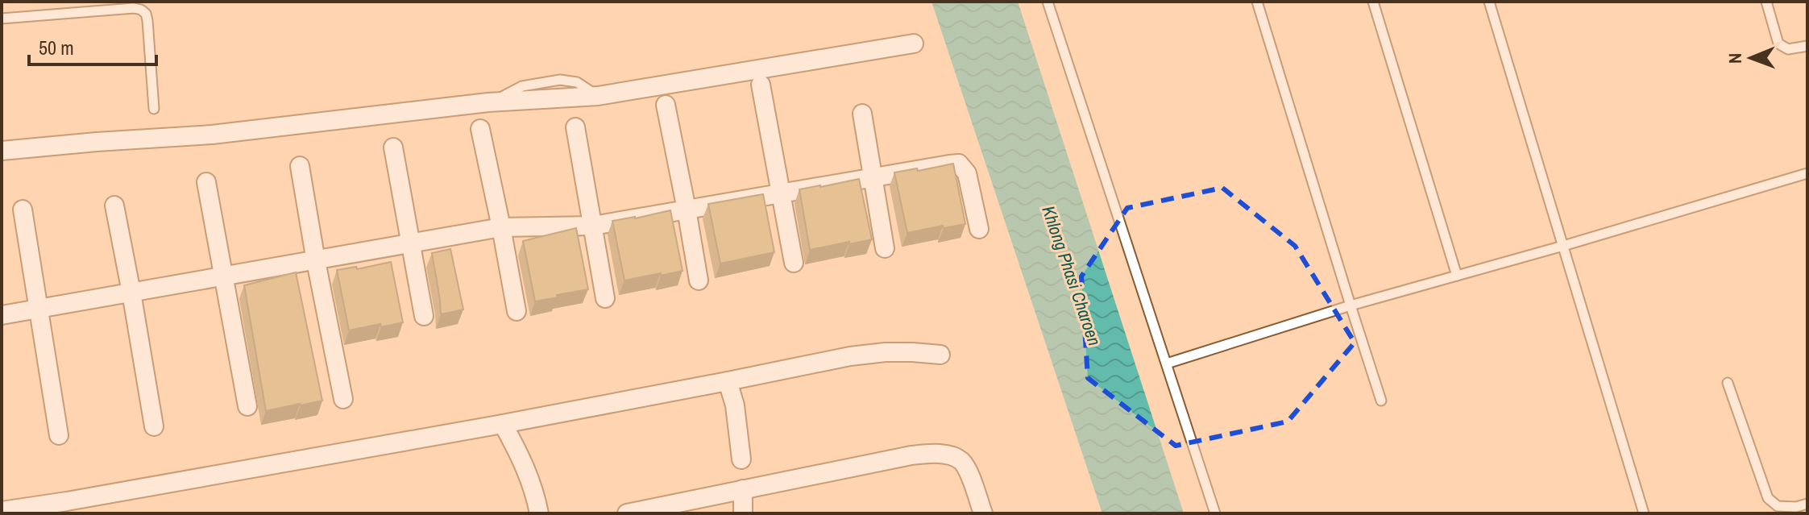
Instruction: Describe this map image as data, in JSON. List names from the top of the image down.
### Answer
{
  "water": ["Khlong Phasi Charoen"],
  "scale_bar": "50 m",
  "north": "left"
}
